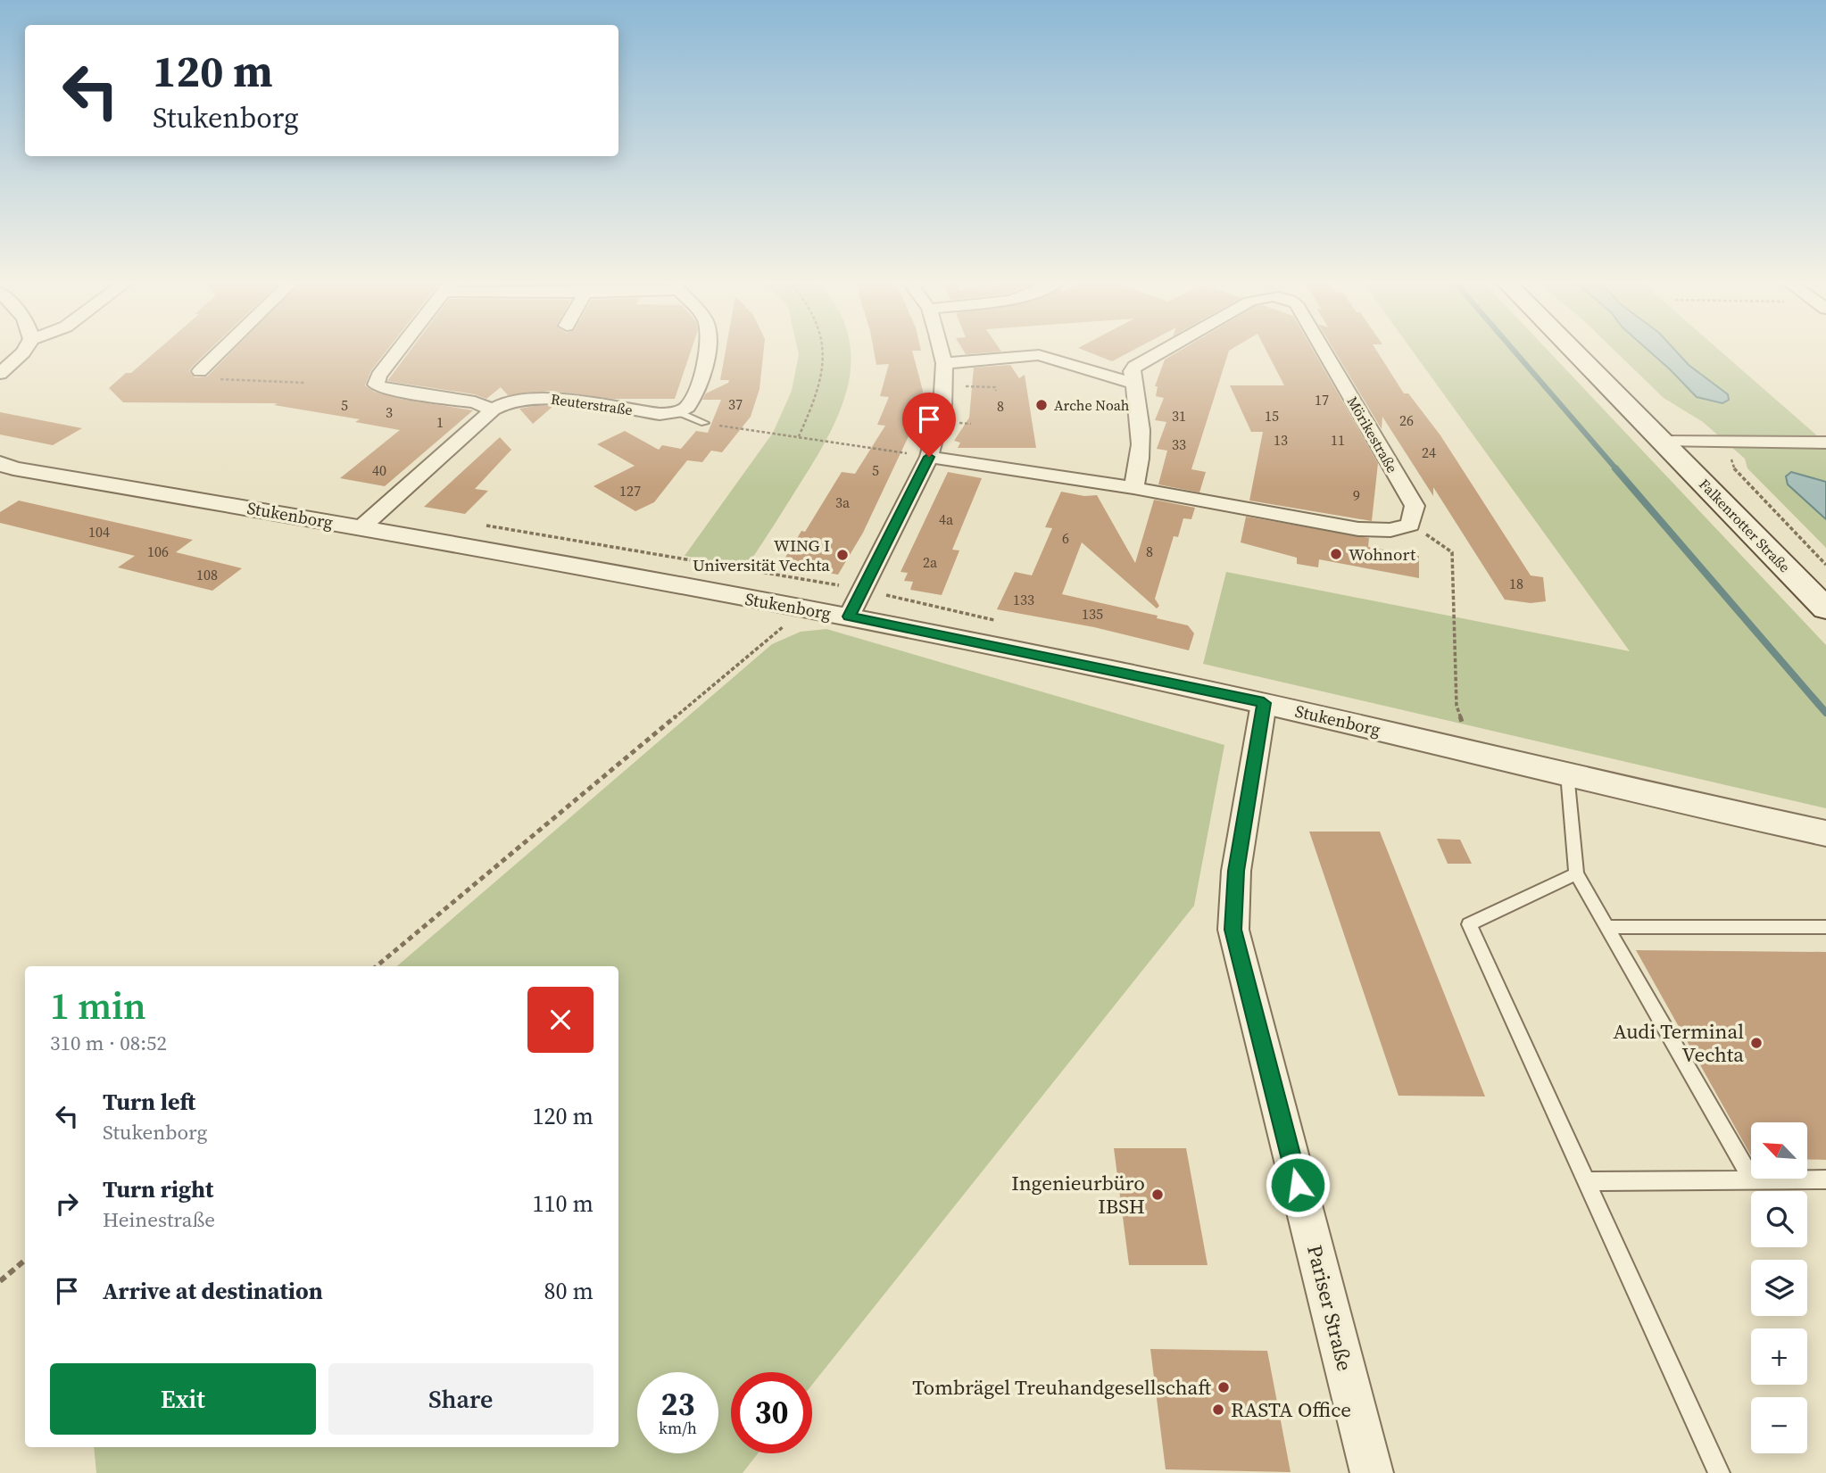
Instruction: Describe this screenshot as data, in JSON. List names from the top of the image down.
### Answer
{
  "streets": {
    "main road": ["Falkenrotter Straße"],
    "street": [
      "Reuterstraße",
      "Mörikestraße",
      "Stukenborg",
      "Pariser Straße"
    ]
  },
  "crossings": [
    ["Reuterstraße", "Stukenborg"],
    ["Stukenborg", "Pariser Straße"]
  ],
  "places": [
    "Arche Noah",
    "Wohnort",
    "WING I Universität Vechta",
    "Audi Terminal Vechta",
    "Ingenieurbüro IBSH",
    "Tombrägel Treuhandgesellschaft",
    "RASTA Office"
  ],
  "house_numbers": [
    "17",
    "37",
    "5",
    "8",
    "3",
    "31",
    "15",
    "26",
    "1",
    "13",
    "11",
    "33",
    "24",
    "40",
    "5",
    "127",
    "9",
    "3a",
    "4a",
    "104",
    "6",
    "106",
    "8",
    "2a",
    "108",
    "18",
    "133",
    "135"
  ],
  "north": "top left",
  "page": {
    "turn": ["120 m", "Stukenborg"],
    "heading": ["1 min", "310 m · 08:52"],
    "list": [
      {
        "name": "Turn left",
        "note": "Stukenborg",
        "value": "120 m"
      },
      {
        "name": "Turn right",
        "note": "Heinestraße",
        "value": "110 m"
      },
      {
        "name": "Arrive at destination",
        "value": "80 m"
      }
    ],
    "map_buttons": ["+", "−"],
    "buttons": ["Exit", "Share"],
    "speed": "23 km/h",
    "limit": "30"
  }
}
